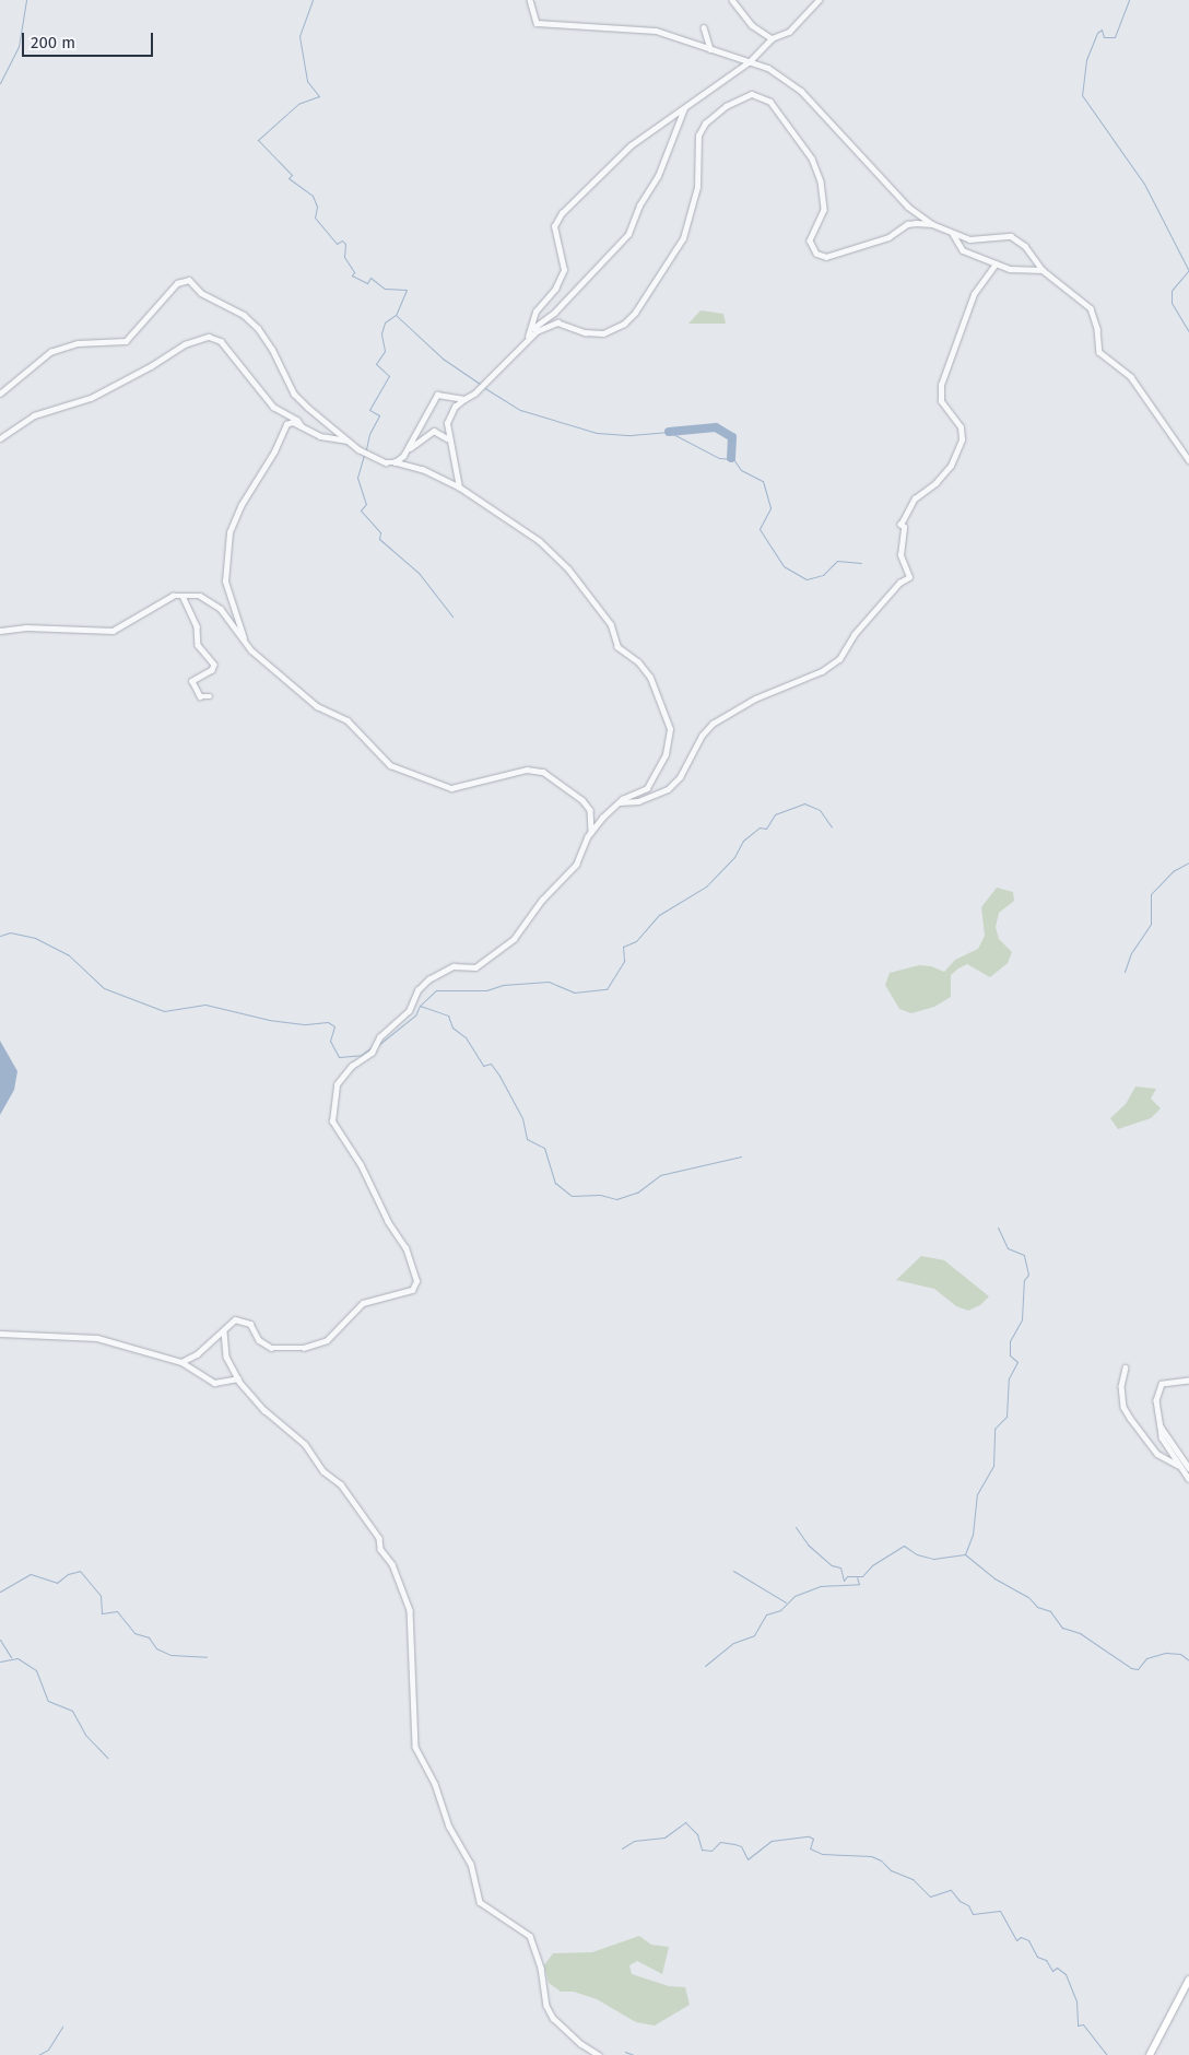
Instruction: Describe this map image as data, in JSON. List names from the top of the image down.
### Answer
{
  "scale_bar": "200 m"
}
